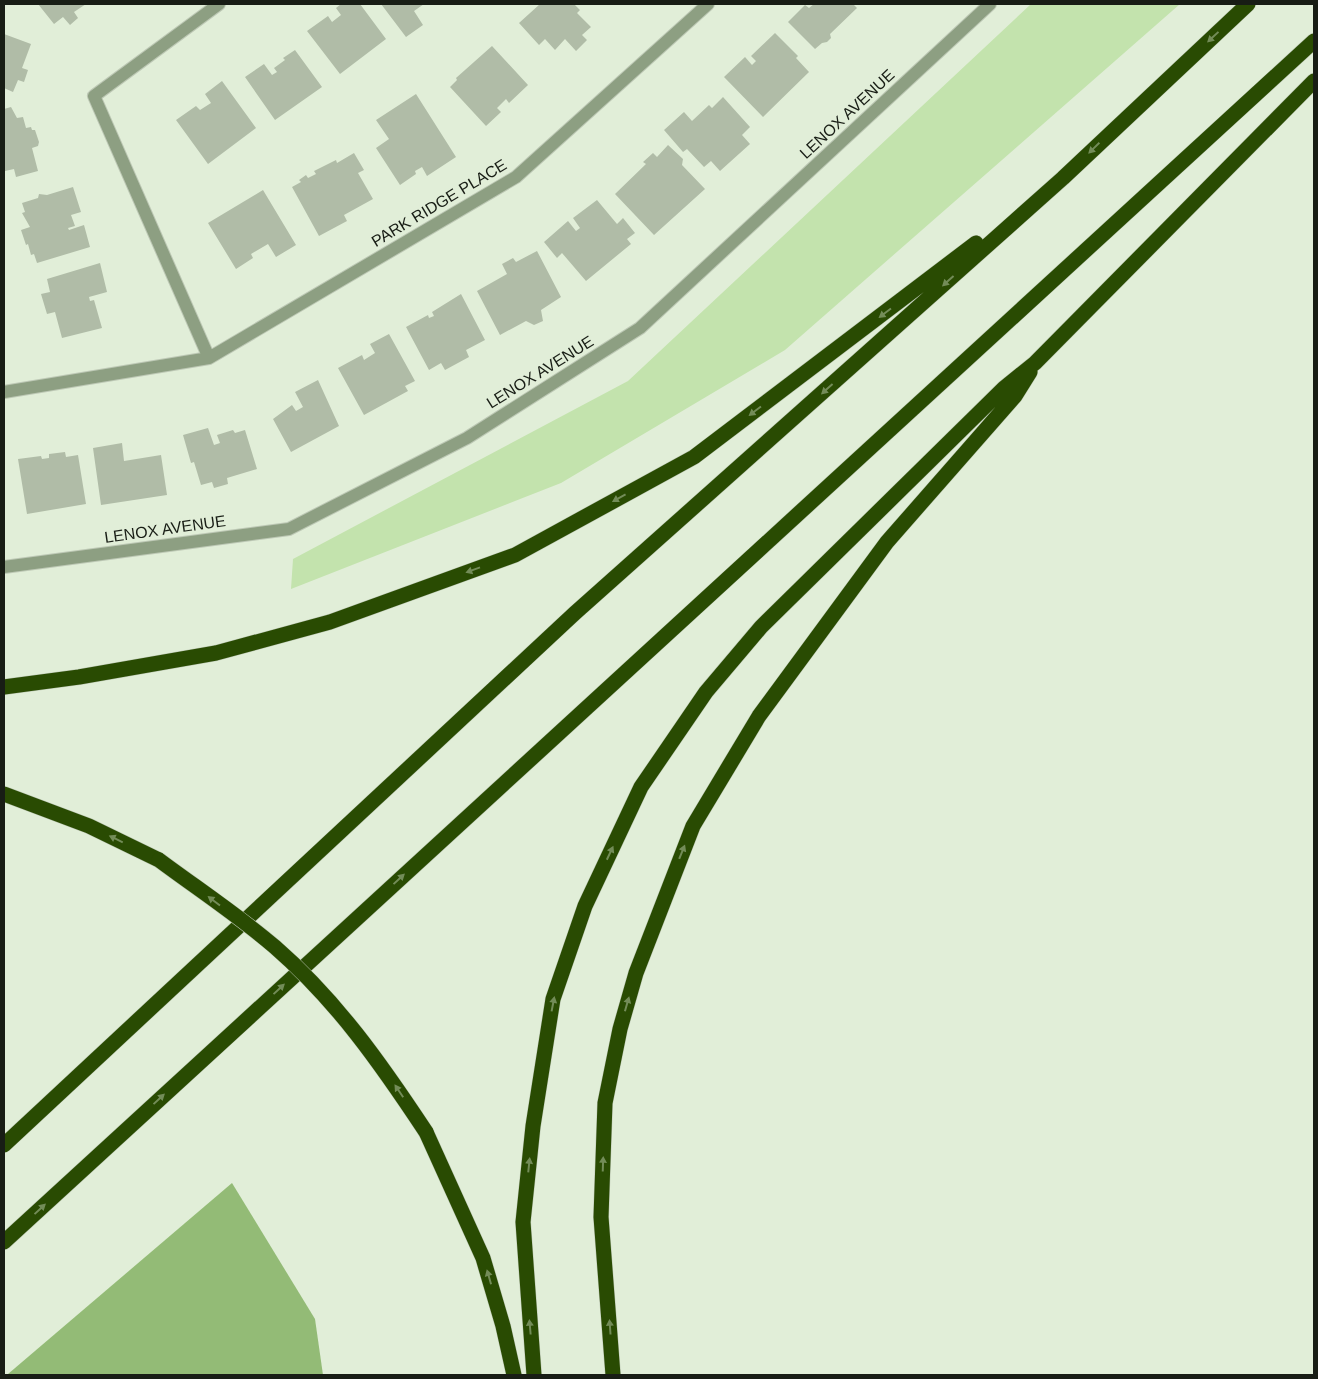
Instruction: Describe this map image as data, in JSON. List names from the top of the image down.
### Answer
{
  "streets": {
    "street": ["LENOX AVENUE", "PARK RIDGE PLACE"]
  }
}
